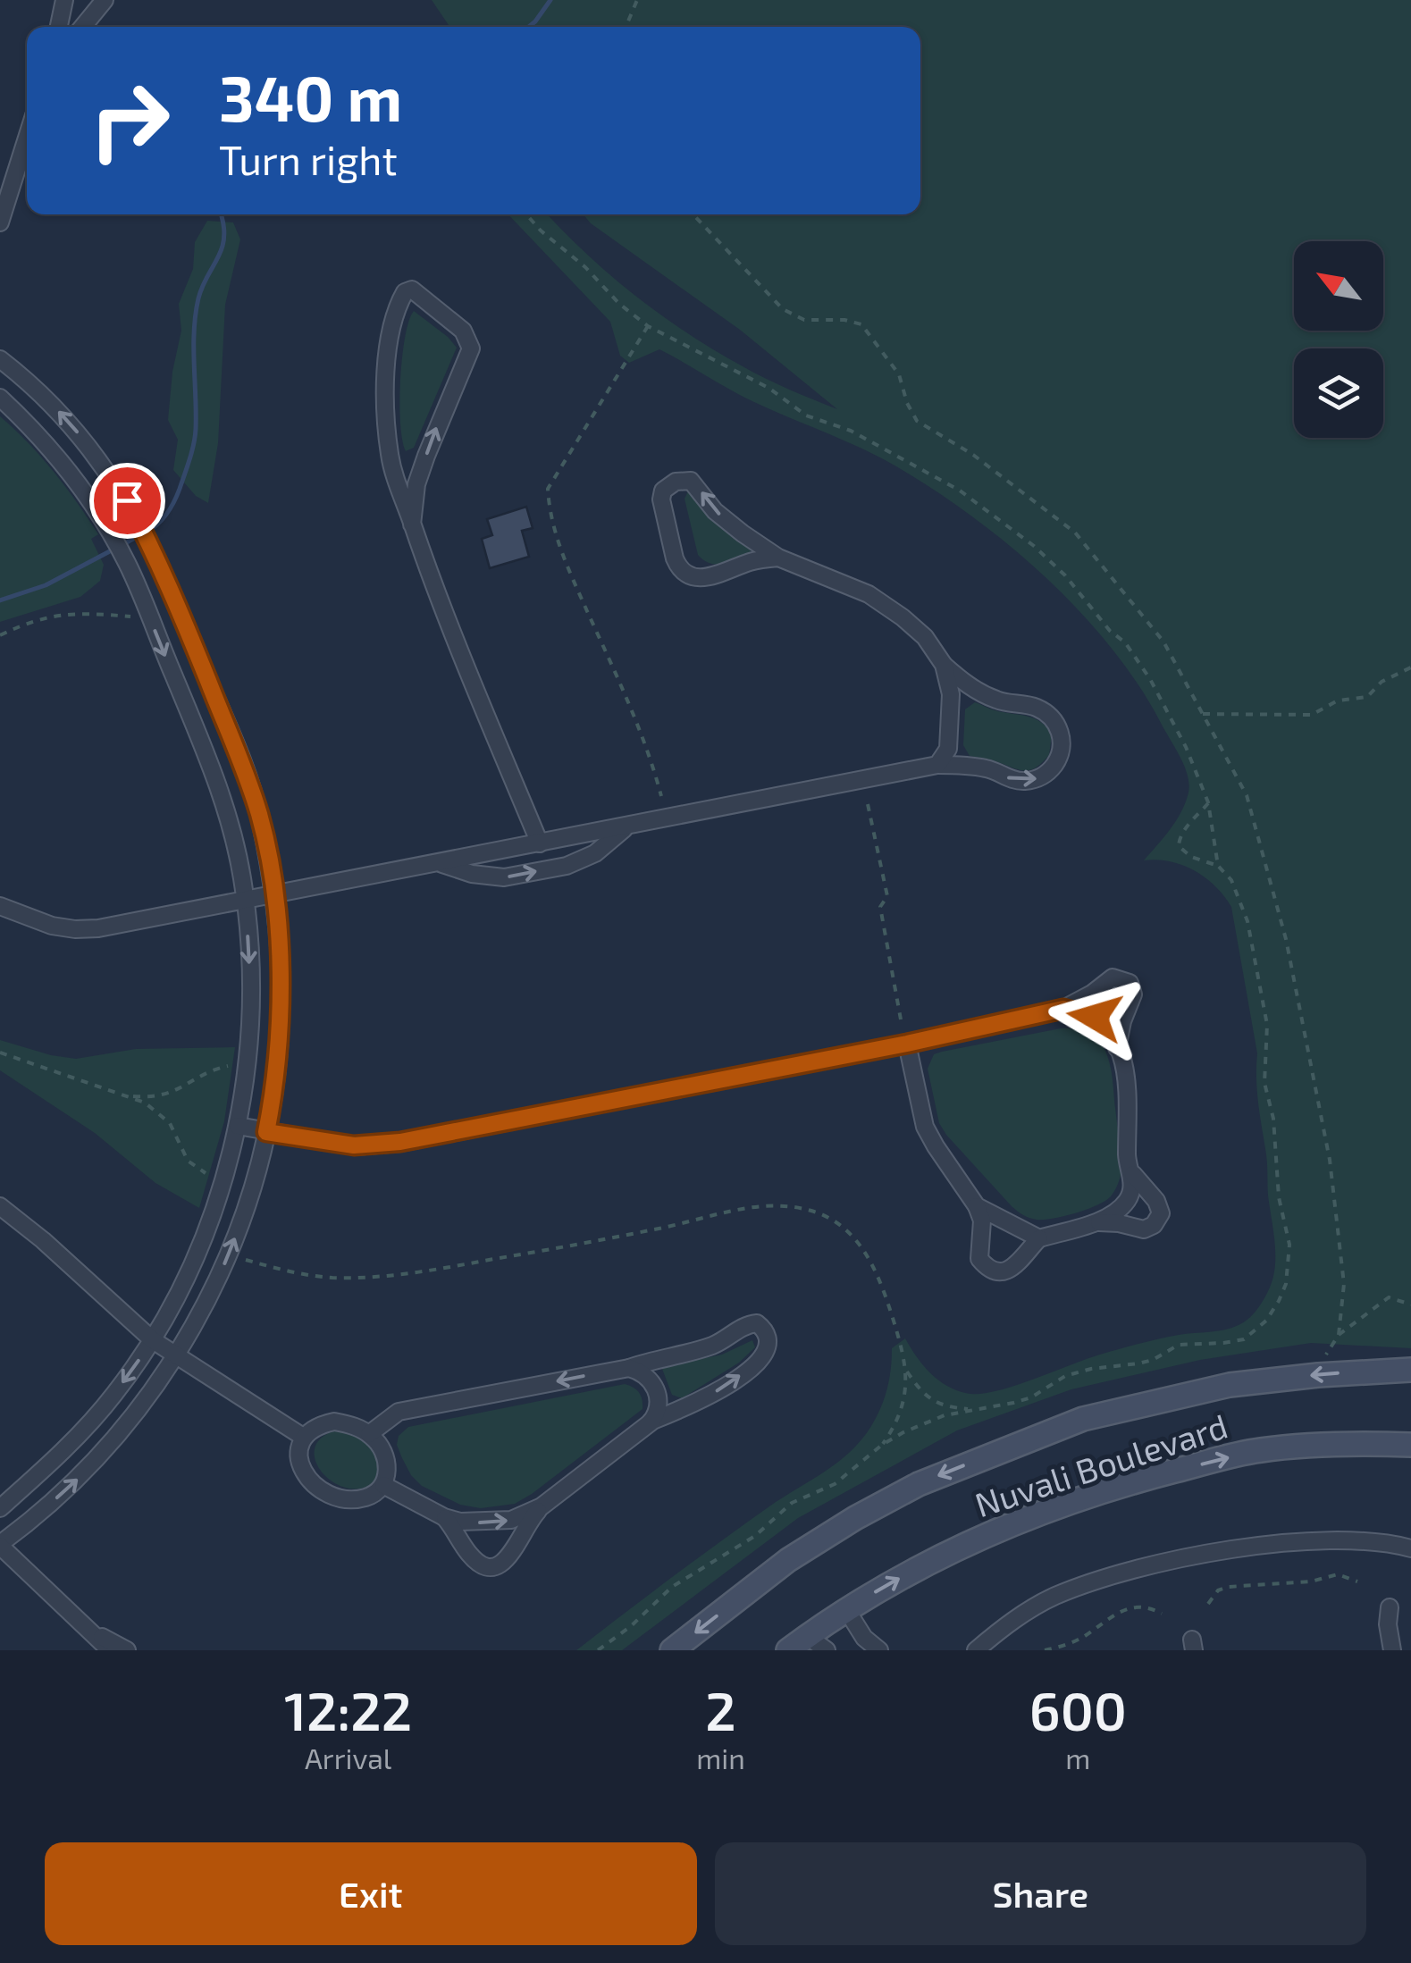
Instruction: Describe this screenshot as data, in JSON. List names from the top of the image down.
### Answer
{
  "streets": {
    "main road": ["Nuvali Boulevard"]
  },
  "north": "top left",
  "page": {
    "turn": ["340 m", "Turn right"],
    "eta": [
      "12:22",
      "Arrival",
      "2",
      "min",
      "600",
      "m"
    ],
    "buttons": ["Exit", "Share"]
  }
}
